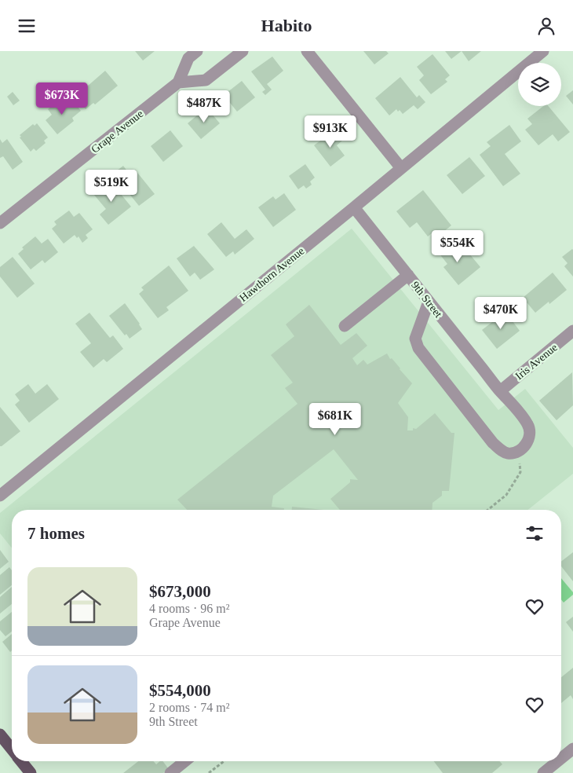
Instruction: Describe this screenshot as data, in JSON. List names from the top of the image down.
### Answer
{
  "streets": {
    "street": [
      "Grape Avenue",
      "Hawthorn Avenue",
      "9th Street",
      "Iris Avenue"
    ]
  },
  "crossings": [
    ["Hawthorn Avenue", "9th Street"],
    ["9th Street", "Iris Avenue"]
  ],
  "page": {
    "header": "Habito",
    "price": [
      "$673K",
      "$487K",
      "$913K",
      "$519K",
      "$554K",
      "$470K",
      "$681K"
    ],
    "heading": "7 homes",
    "list": [
      {
        "name": "$673,000",
        "note": "4 rooms · 96 m² · Grape Avenue"
      },
      {
        "name": "$554,000",
        "note": "2 rooms · 74 m² · 9th Street"
      }
    ]
  }
}
